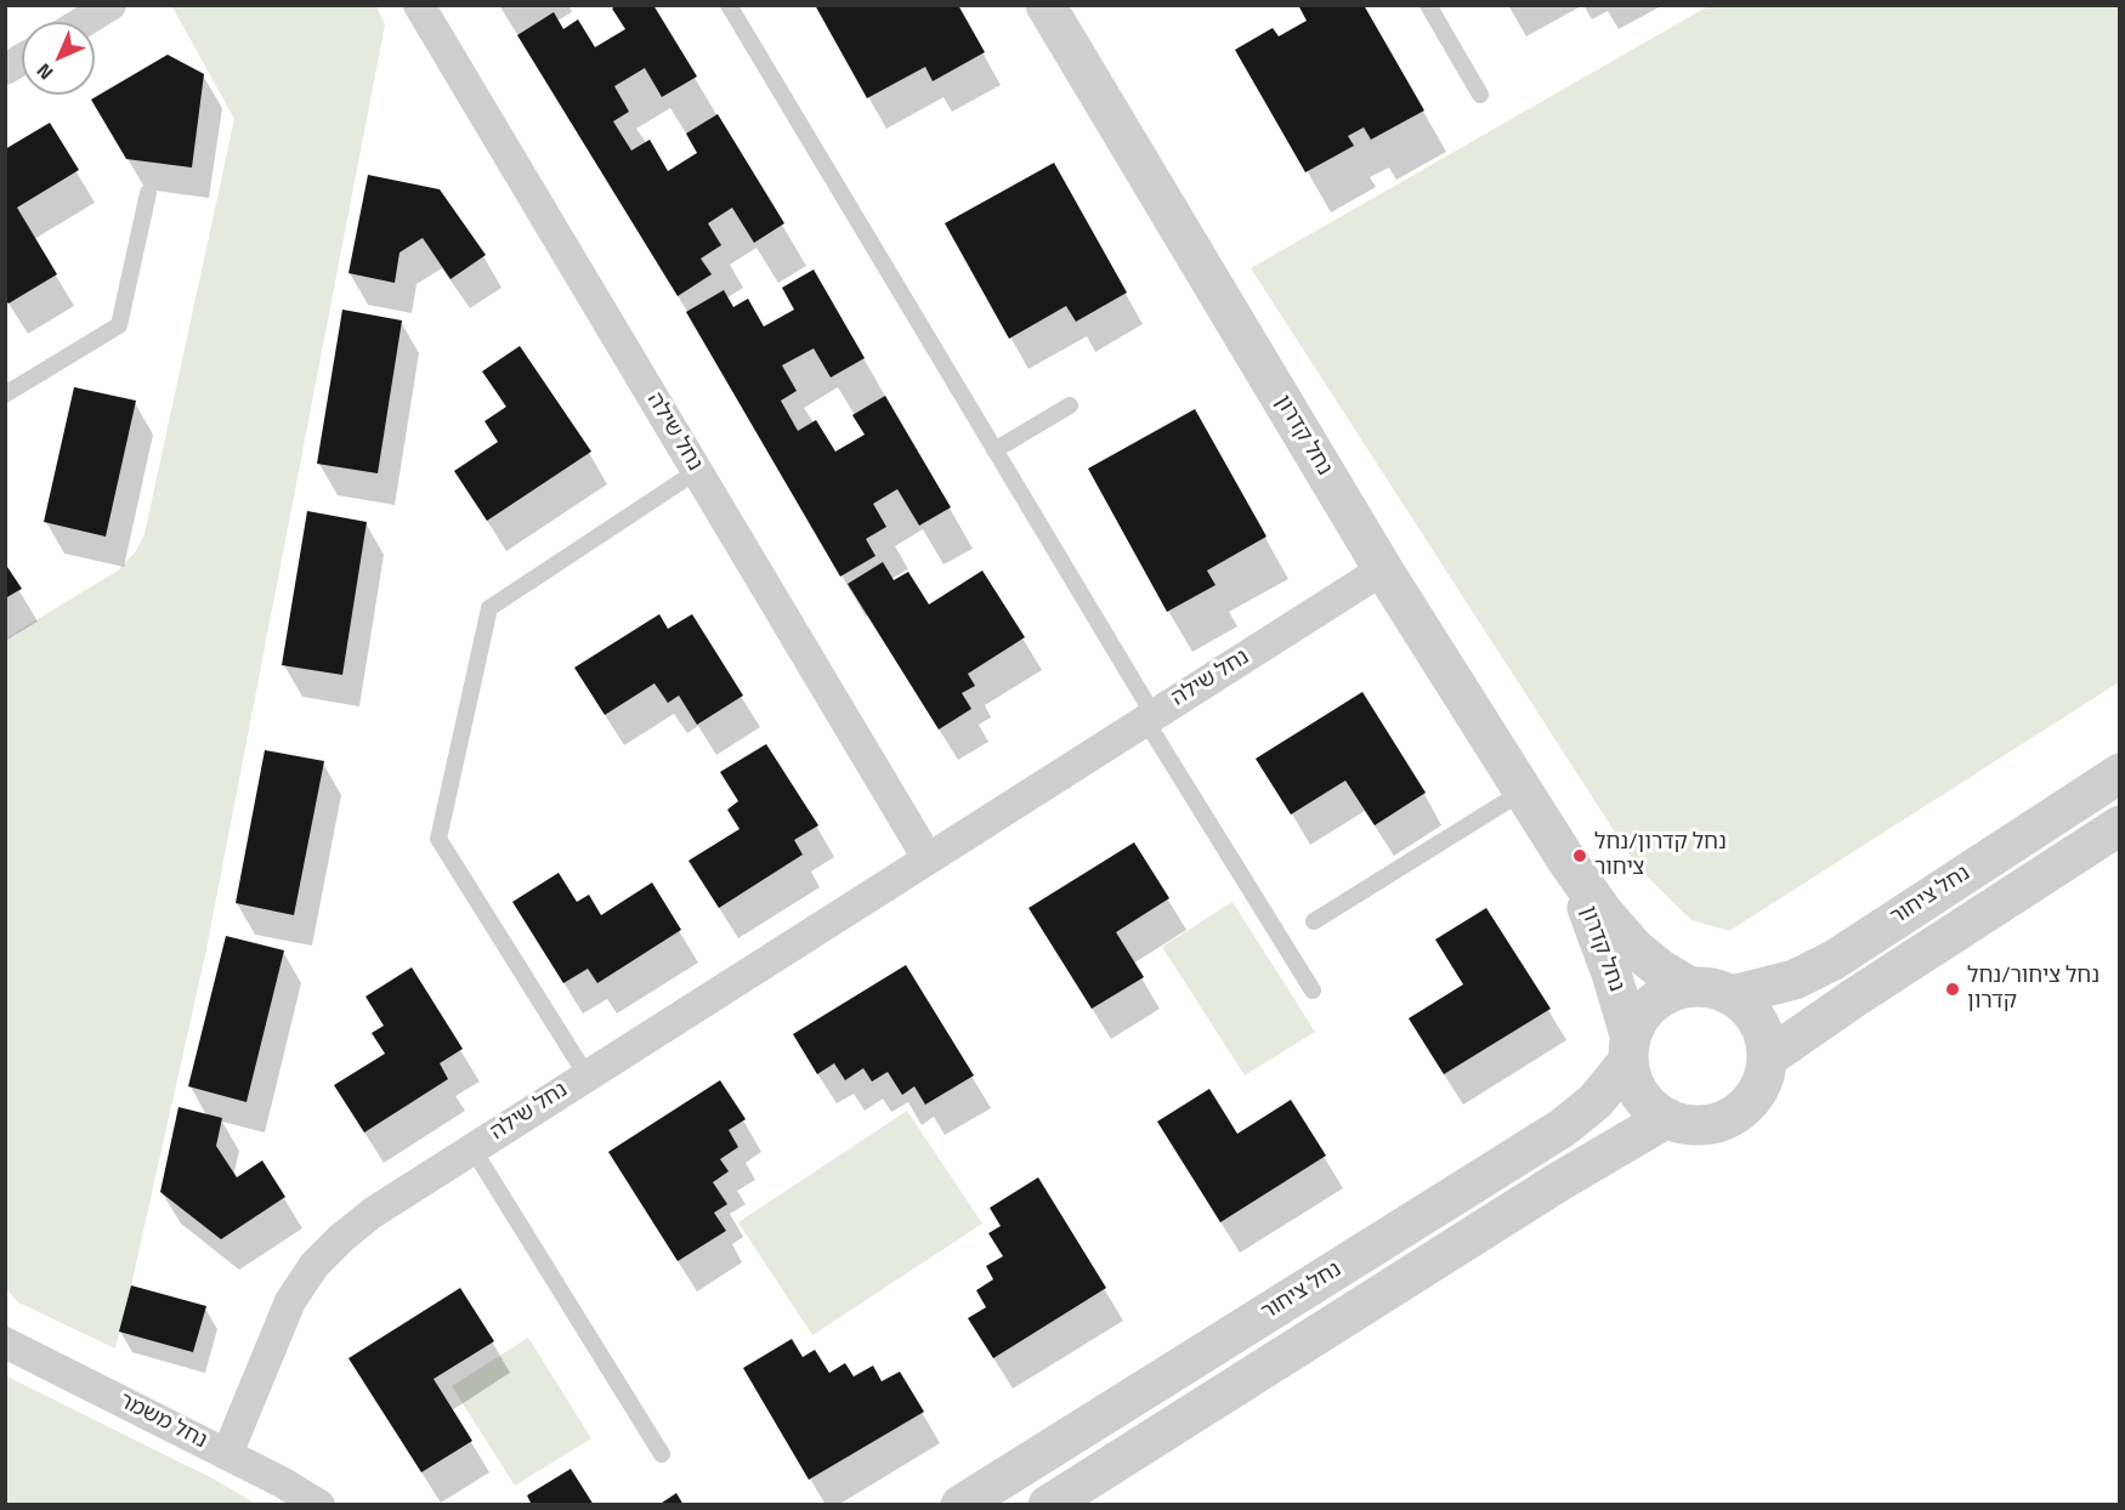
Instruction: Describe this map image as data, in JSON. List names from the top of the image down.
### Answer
{
  "streets": {
    "street": [
      "נחל שילה",
      "נחל קדרון",
      "נחל ציחור",
      "נחל משמר"
    ]
  },
  "crossings": [
    ["נחל שילה", "נחל קדרון"],
    ["נחל שילה", "נחל משמר"],
    ["נחל קדרון", "נחל ציחור"]
  ],
  "places": ["נחל קדרון/נחל ציחור", "נחל ציחור/נחל קדרון"],
  "north": "bottom left"
}
